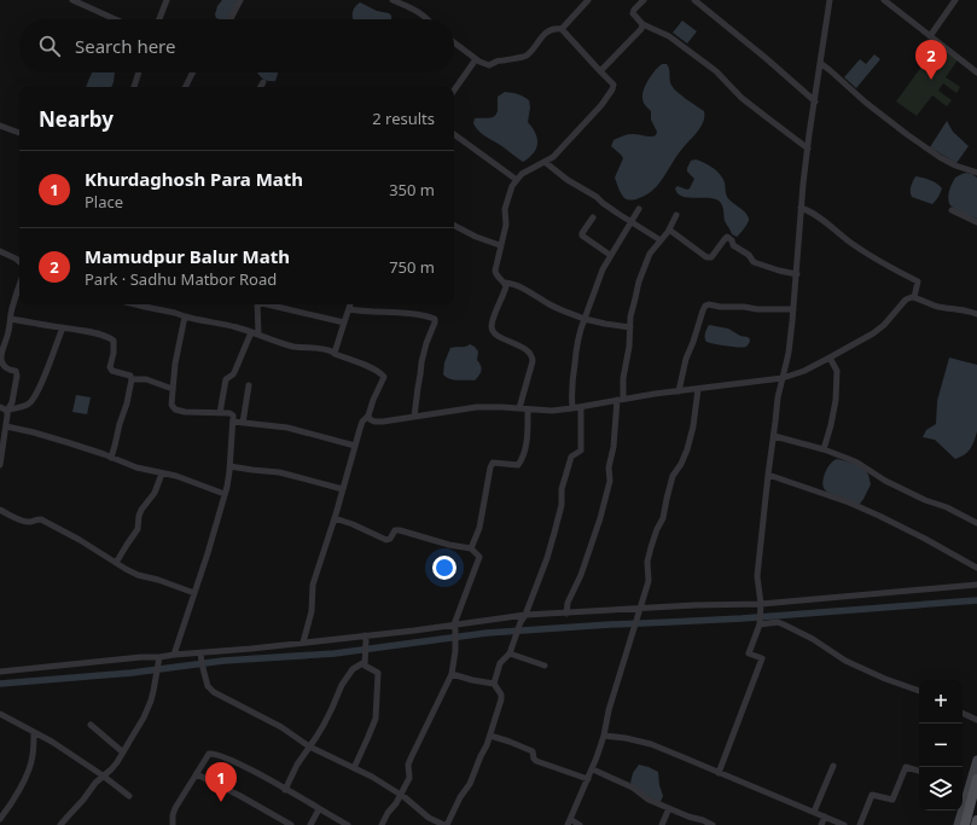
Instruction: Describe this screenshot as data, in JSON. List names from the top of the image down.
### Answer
{
  "page": {
    "search": "Search here",
    "pins": ["2", "1"],
    "heading": ["Nearby", "2 results"],
    "list": [
      {
        "mark": "1",
        "name": "Khurdaghosh Para Math",
        "note": "Place",
        "value": "350 m"
      },
      {
        "mark": "2",
        "name": "Mamudpur Balur Math",
        "note": "Park · Sadhu Matbor Road",
        "value": "750 m"
      }
    ],
    "map_buttons": ["+", "−"]
  }
}
